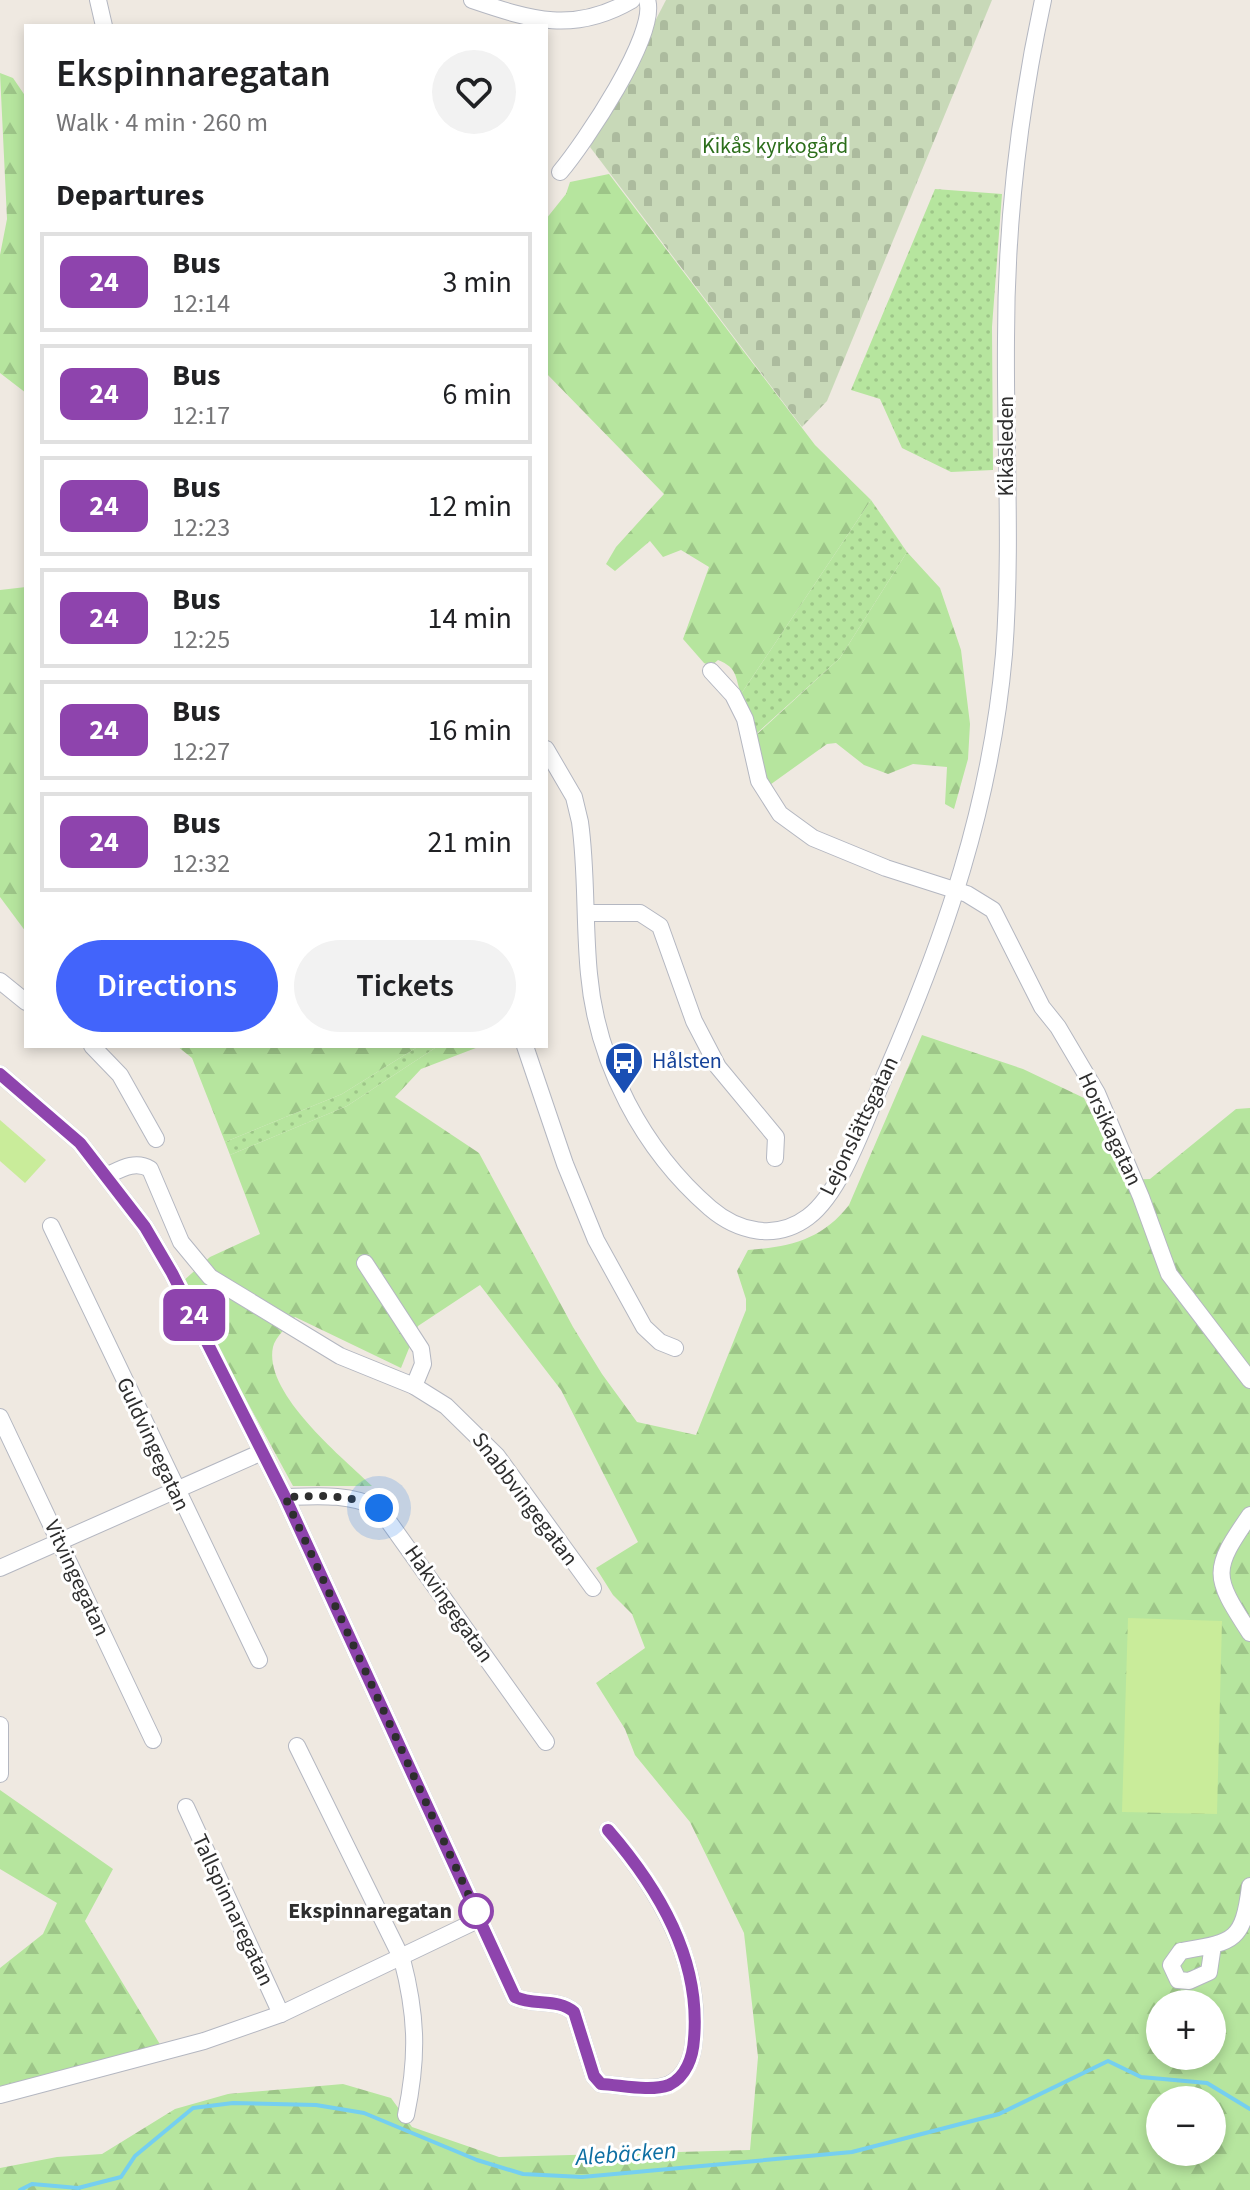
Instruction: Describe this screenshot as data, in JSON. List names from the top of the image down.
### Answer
{
  "streets": {
    "street": [
      "Kikåsleden",
      "Lejonslättsgatan",
      "Horsikagatan",
      "Guldvingegatan",
      "Snabbvingegatan",
      "Vitvingegatan",
      "Hakvingegatan",
      "Tallspinnaregatan"
    ]
  },
  "crossings": [
    ["Kikåsleden", "Lejonslättsgatan"],
    ["Kikåsleden", "Horsikagatan"],
    ["Lejonslättsgatan", "Horsikagatan"]
  ],
  "water": ["Alebäcken"],
  "parks": ["Kikås kyrkogård"],
  "places": {
    "bus stop": ["Hålsten"],
    "other": ["Ekspinnaregatan"]
  },
  "lines": ["bus line 24"],
  "page": {
    "on_map": "24",
    "heading": [
      ["Ekspinnaregatan", "Walk · 4 min · 260 m"],
      "Departures"
    ],
    "list": [
      {
        "mark": "24",
        "name": "Bus",
        "note": "12:14",
        "value": "3 min"
      },
      {
        "mark": "24",
        "name": "Bus",
        "note": "12:17",
        "value": "6 min"
      },
      {
        "mark": "24",
        "name": "Bus",
        "note": "12:23",
        "value": "12 min"
      },
      {
        "mark": "24",
        "name": "Bus",
        "note": "12:25",
        "value": "14 min"
      },
      {
        "mark": "24",
        "name": "Bus",
        "note": "12:27",
        "value": "16 min"
      },
      {
        "mark": "24",
        "name": "Bus",
        "note": "12:32",
        "value": "21 min"
      }
    ],
    "buttons": ["Directions", "Tickets"],
    "map_buttons": ["+", "−"]
  }
}
